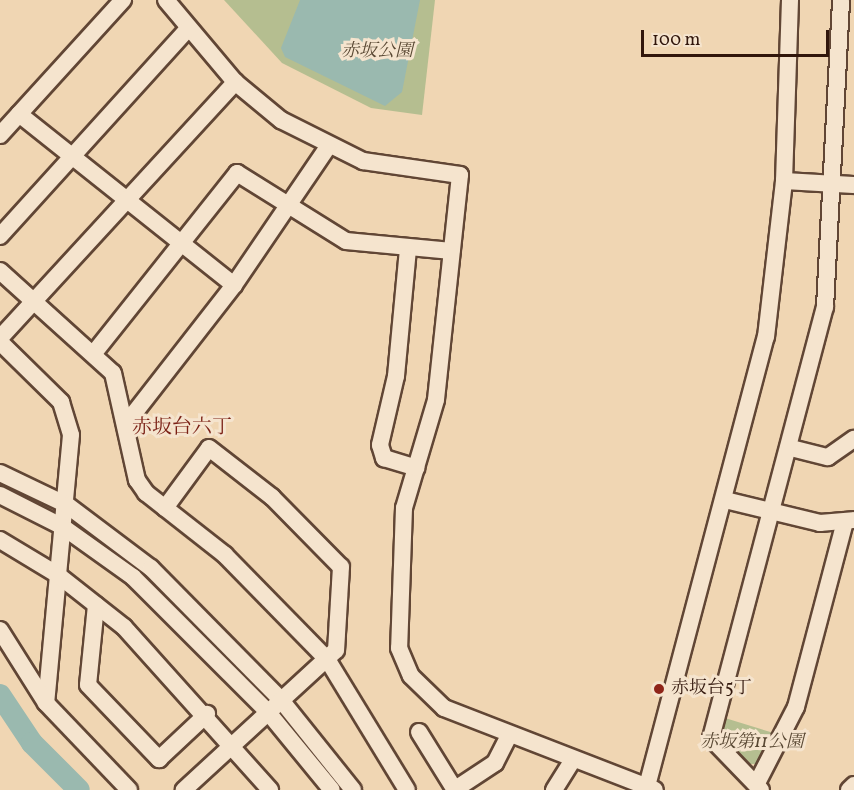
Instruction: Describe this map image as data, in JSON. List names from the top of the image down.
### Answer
{
  "districts": ["赤坂台六丁"],
  "parks": ["赤坂公園", "赤坂第11公園"],
  "places": ["赤坂台5丁"],
  "scale_bar": "100 m"
}
